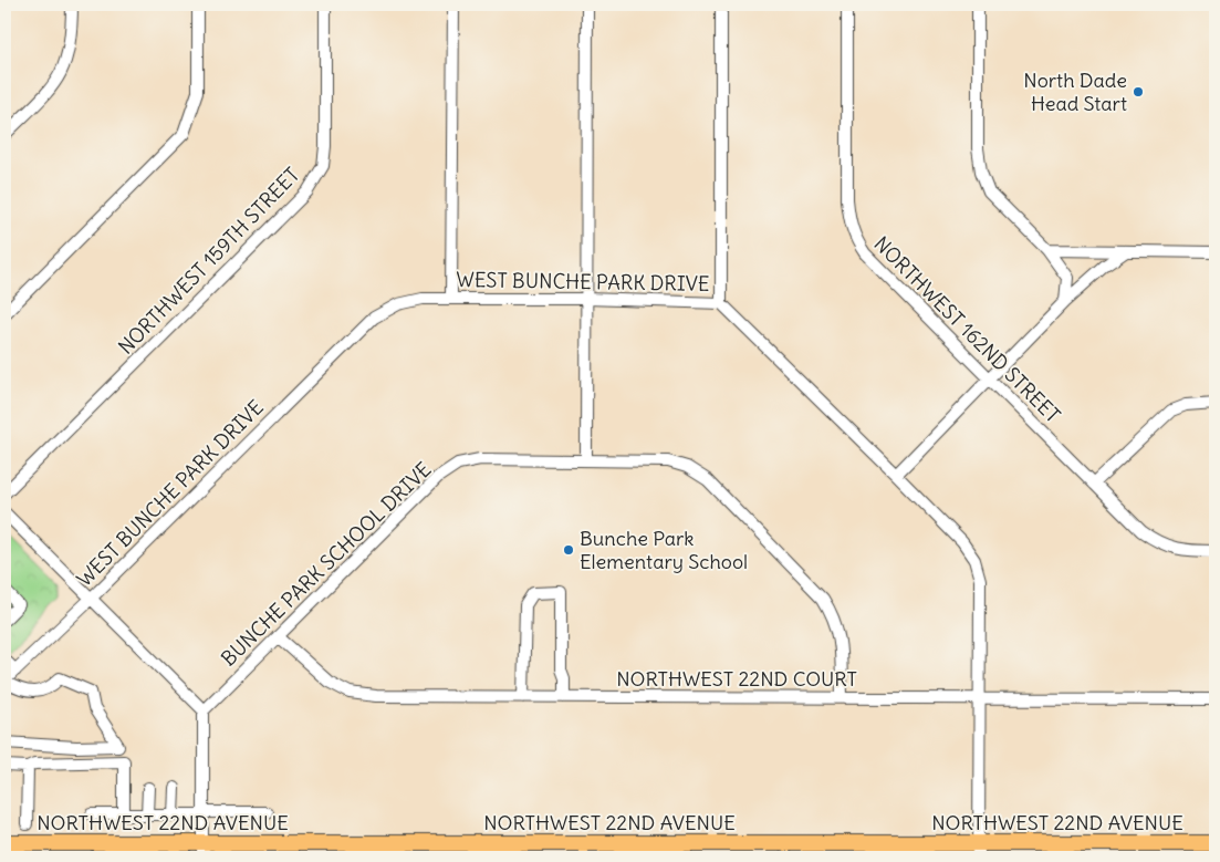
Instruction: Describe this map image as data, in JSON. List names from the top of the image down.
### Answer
{
  "streets": {
    "main road": ["NORTHWEST 22ND AVENUE"],
    "street": [
      "NORTHWEST 159TH STREET",
      "WEST BUNCHE PARK DRIVE",
      "NORTHWEST 162ND STREET",
      "BUNCHE PARK SCHOOL DRIVE",
      "NORTHWEST 22ND COURT"
    ]
  },
  "crossings": [
    ["WEST BUNCHE PARK DRIVE", "NORTHWEST 22ND COURT"],
    ["WEST BUNCHE PARK DRIVE", "NORTHWEST 22ND AVENUE"],
    ["BUNCHE PARK SCHOOL DRIVE", "NORTHWEST 22ND COURT"]
  ],
  "places": ["North Dade Head Start", "Bunche Park Elementary School"]
}
